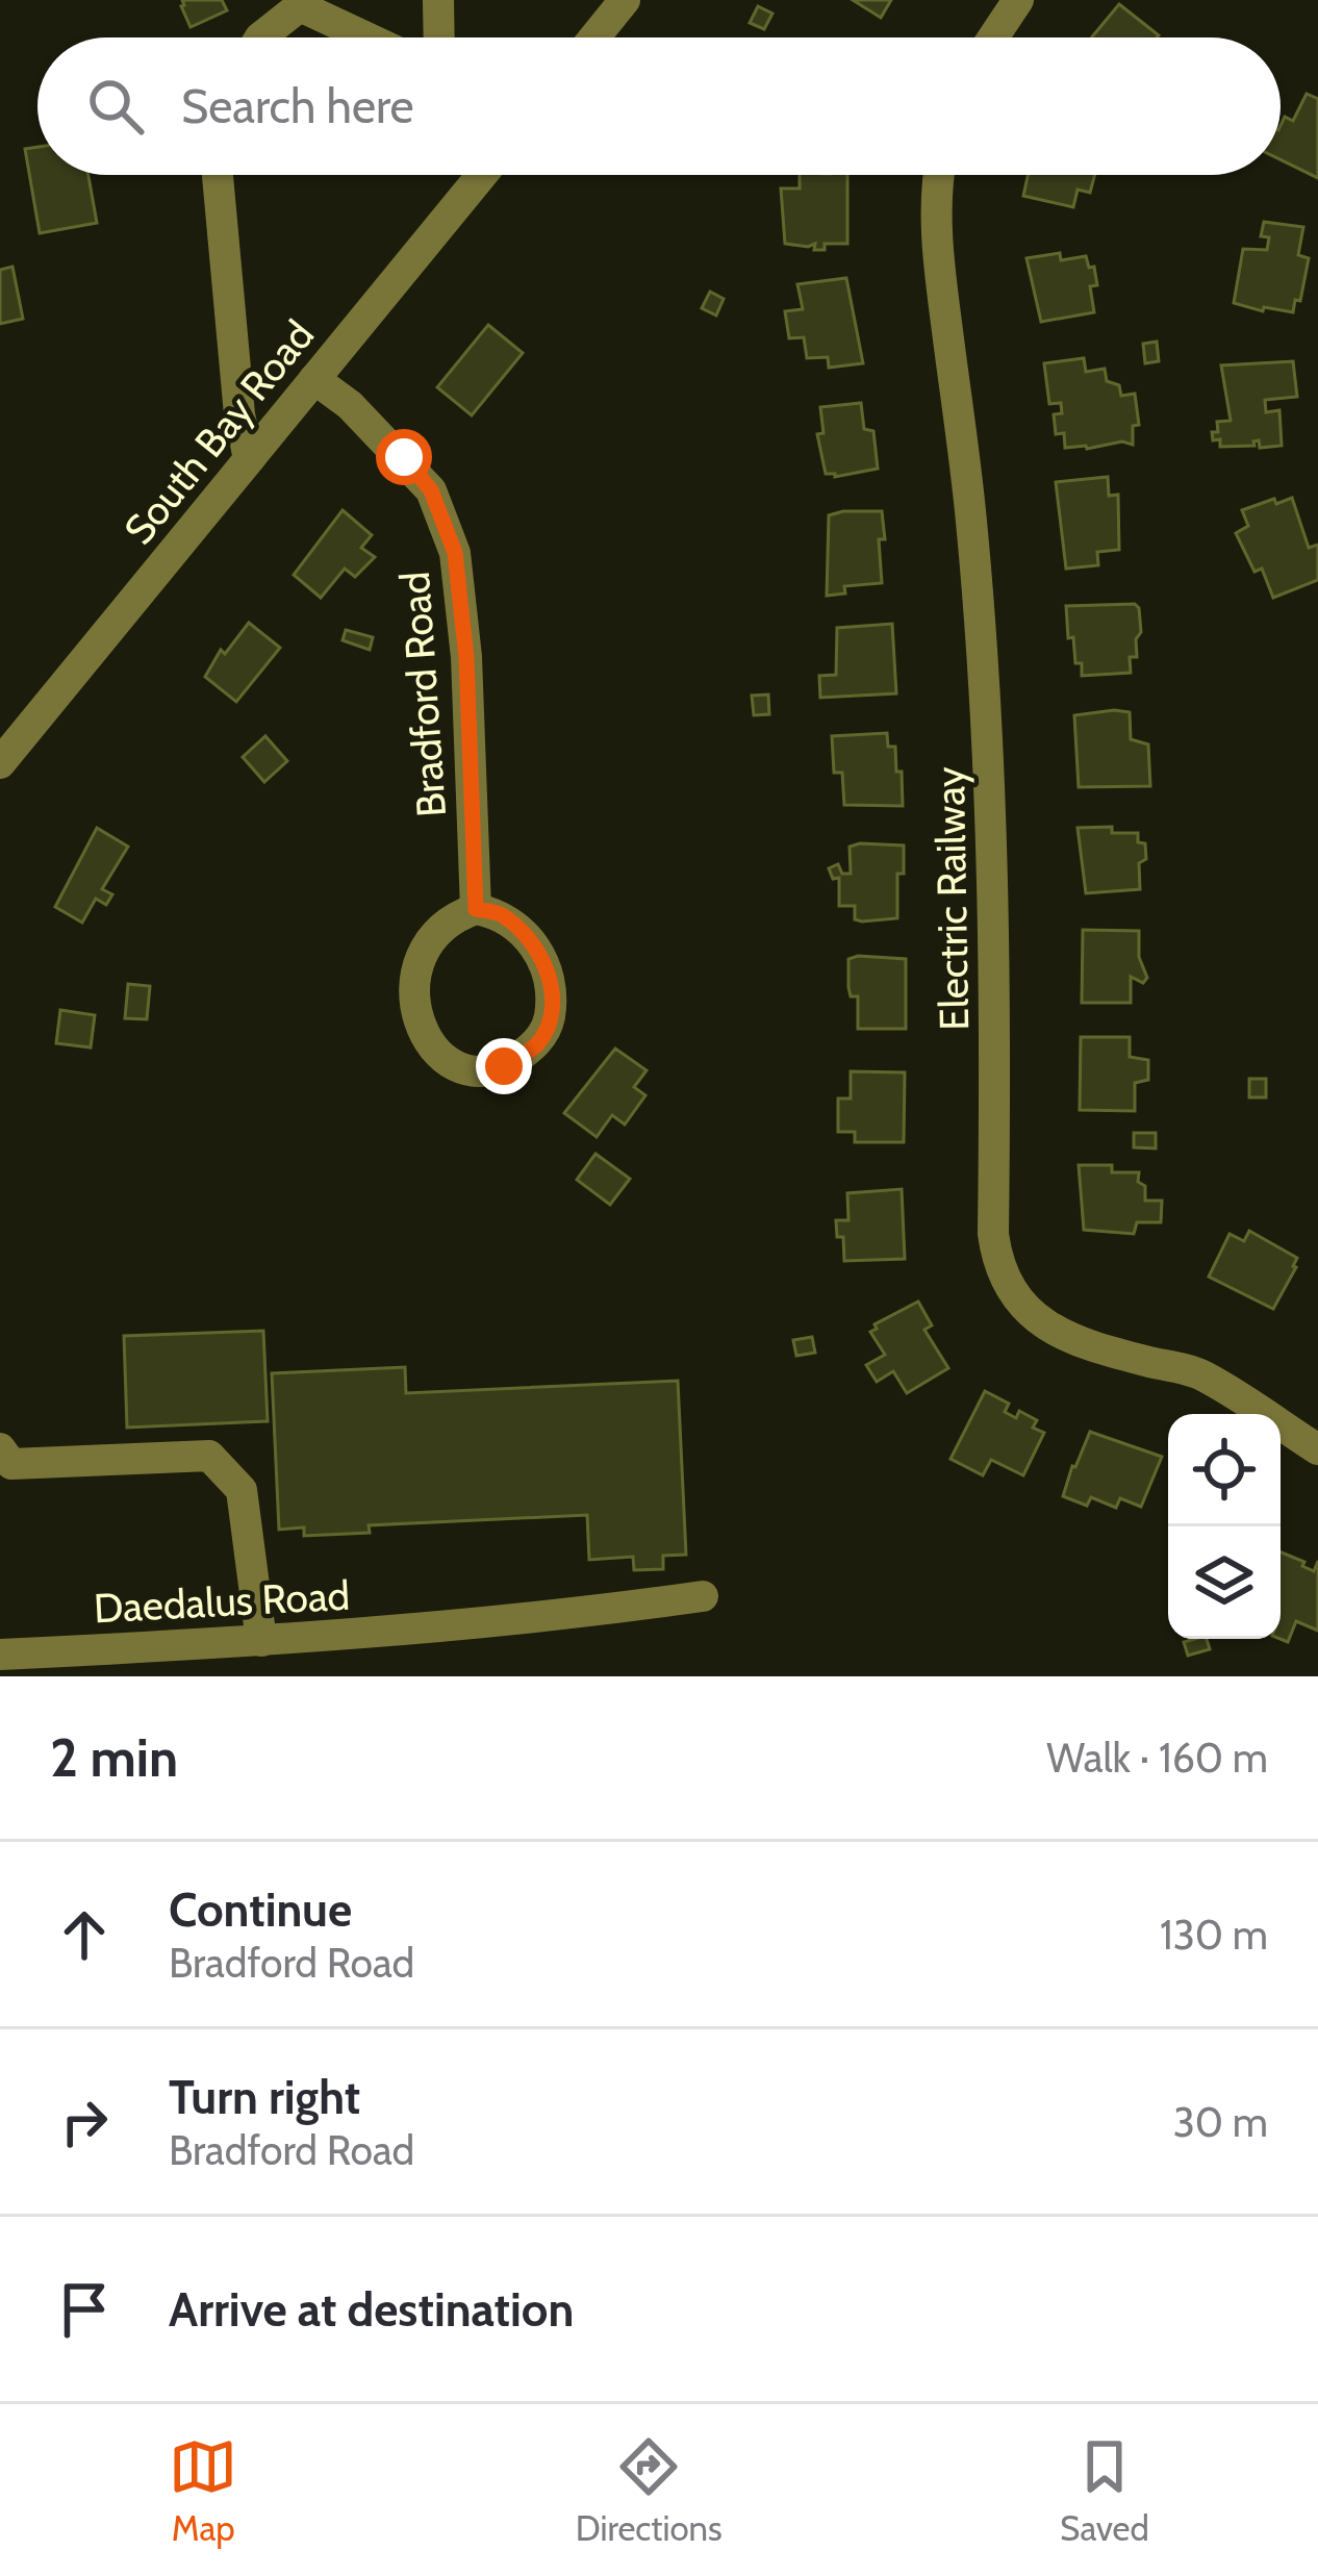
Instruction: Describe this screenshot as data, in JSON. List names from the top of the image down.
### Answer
{
  "streets": {
    "street": [
      "South Bay Road",
      "Bradford Road",
      "Electric Railway",
      "Daedalus Road"
    ]
  },
  "crossings": [
    ["South Bay Road", "Bradford Road"]
  ],
  "page": {
    "search": "Search here",
    "heading": ["2 min", "Walk · 160 m"],
    "list": [
      ["Continue", "Bradford Road", "130 m"],
      ["Turn right", "Bradford Road", "30 m"],
      "Arrive at destination"
    ],
    "nav": ["Map", "Directions", "Saved"]
  }
}
